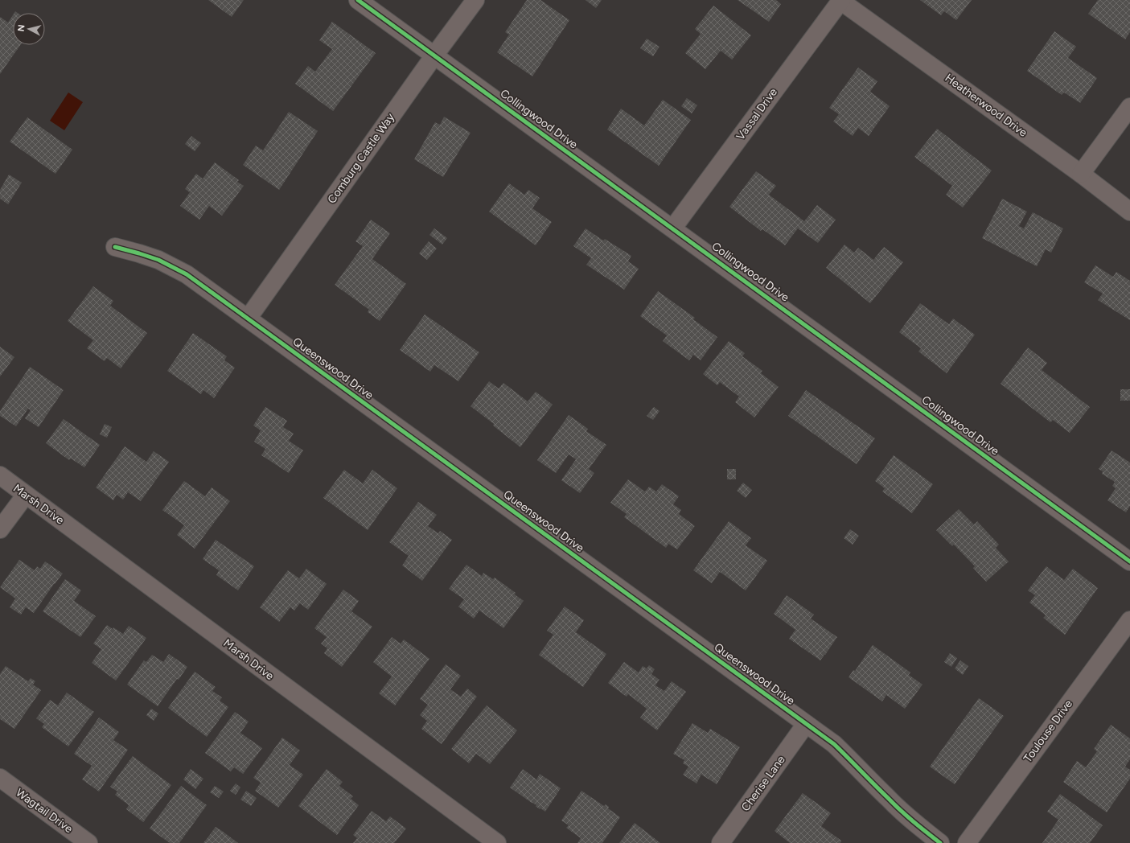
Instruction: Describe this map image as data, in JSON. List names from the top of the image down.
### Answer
{
  "streets": {
    "street": [
      "Heatherwood Drive",
      "Vassal Drive",
      "Collingwood Drive",
      "Comburg Castle Way",
      "Queenswood Drive",
      "Marsh Drive",
      "Toulouse Drive",
      "Cherise Lane",
      "Wagtail Drive"
    ]
  },
  "crossings": [
    ["Heatherwood Drive", "Vassal Drive"],
    ["Vassal Drive", "Collingwood Drive"],
    ["Collingwood Drive", "Comburg Castle Way"],
    ["Comburg Castle Way", "Queenswood Drive"],
    ["Queenswood Drive", "Cherise Lane"]
  ],
  "north": "left"
}
